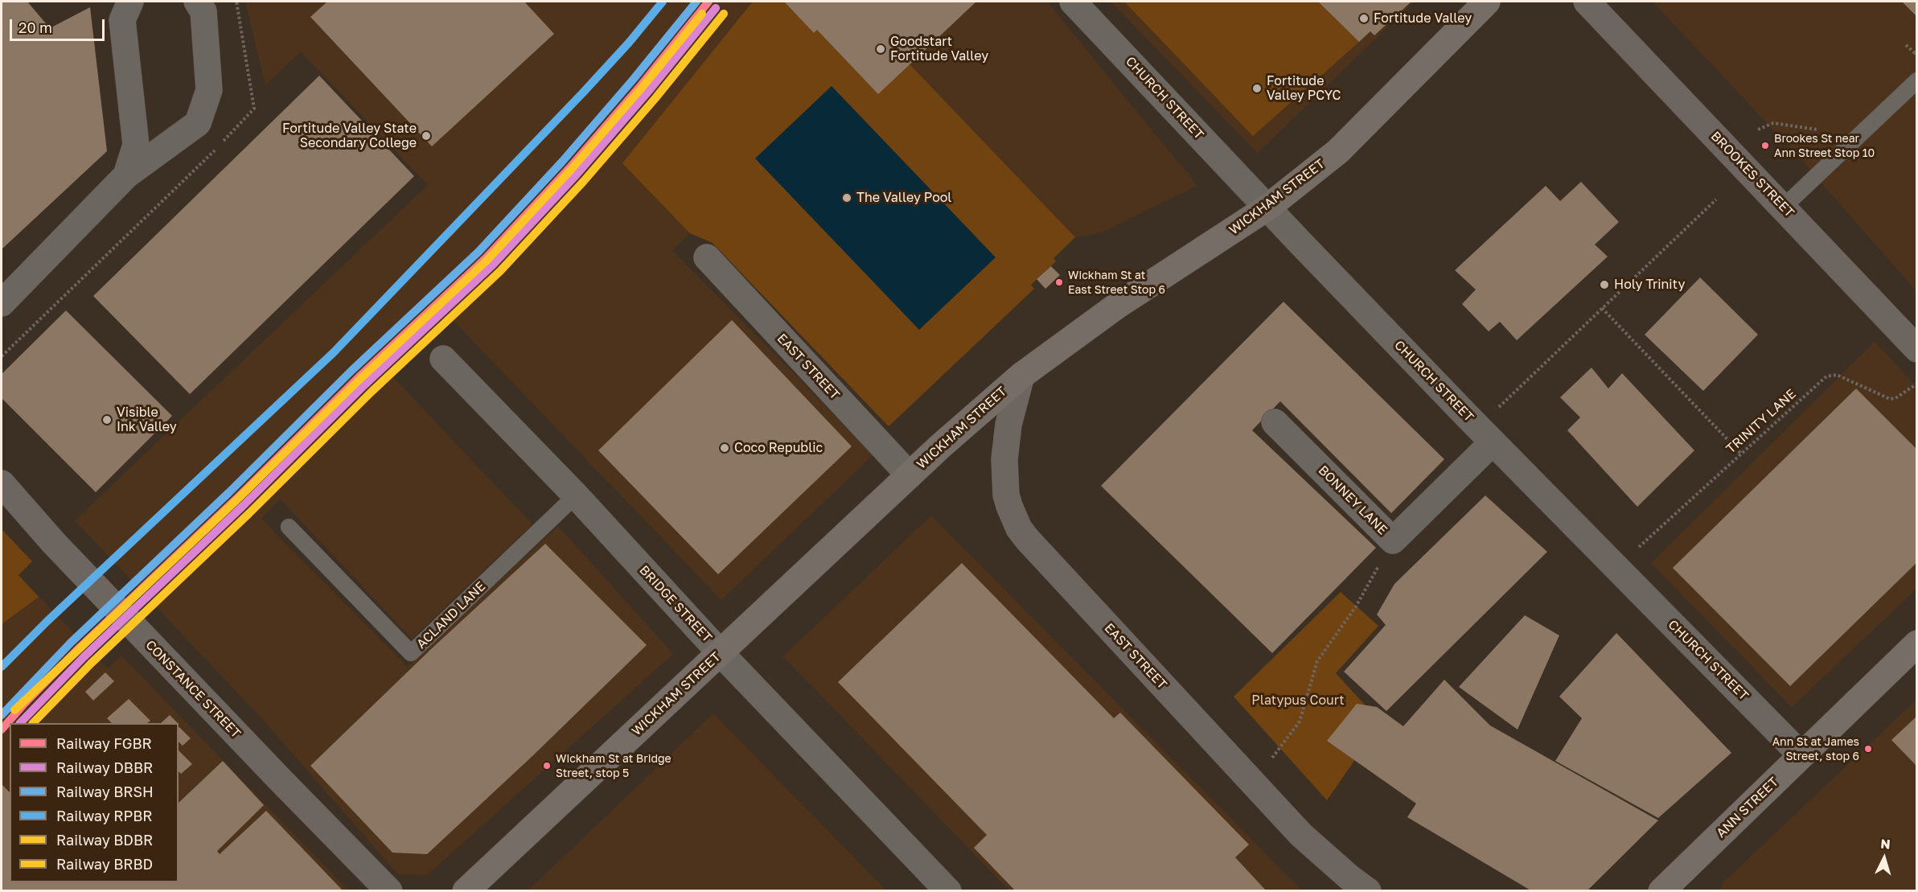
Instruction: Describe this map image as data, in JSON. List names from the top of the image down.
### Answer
{
  "streets": {
    "main road": [
      "BROOKES STREET",
      "WICKHAM STREET",
      "EAST STREET",
      "CONSTANCE STREET",
      "ANN STREET"
    ],
    "street": ["CHURCH STREET", "BONNEY LANE", "BRIDGE STREET"],
    "lane": ["ACLAND LANE"],
    "path": ["TRINITY LANE"]
  },
  "crossings": [
    ["CHURCH STREET", "WICKHAM STREET"],
    ["CHURCH STREET", "BONNEY LANE"],
    ["CHURCH STREET", "ANN STREET"],
    ["WICKHAM STREET", "EAST STREET"],
    ["WICKHAM STREET", "BRIDGE STREET"],
    ["BRIDGE STREET", "ACLAND LANE"]
  ],
  "parks": ["Platypus Court"],
  "places": [
    "Fortitude Valley",
    "Goodstart Fortitude Valley",
    "Fortitude Valley PCYC",
    "Fortitude Valley State Secondary College",
    "Brookes St near Ann Street Stop 10",
    "The Valley Pool",
    "Wickham St at East Street Stop 6",
    "Holy Trinity",
    "Visible Ink Valley",
    "Coco Republic",
    "Ann St at James Street, stop 6",
    "Wickham St at Bridge Street, stop 5"
  ],
  "lines": [
    "rail line FGBR",
    "rail line BRSH",
    "rail line RPBR",
    "rail line DBBR",
    "rail line BDBR",
    "rail line BRBD"
  ],
  "legend": [
    "Railway FGBR",
    "Railway DBBR",
    "Railway BRSH",
    "Railway RPBR",
    "Railway BDBR",
    "Railway BRBD"
  ],
  "scale_bar": "20 m",
  "north": "top"
}
